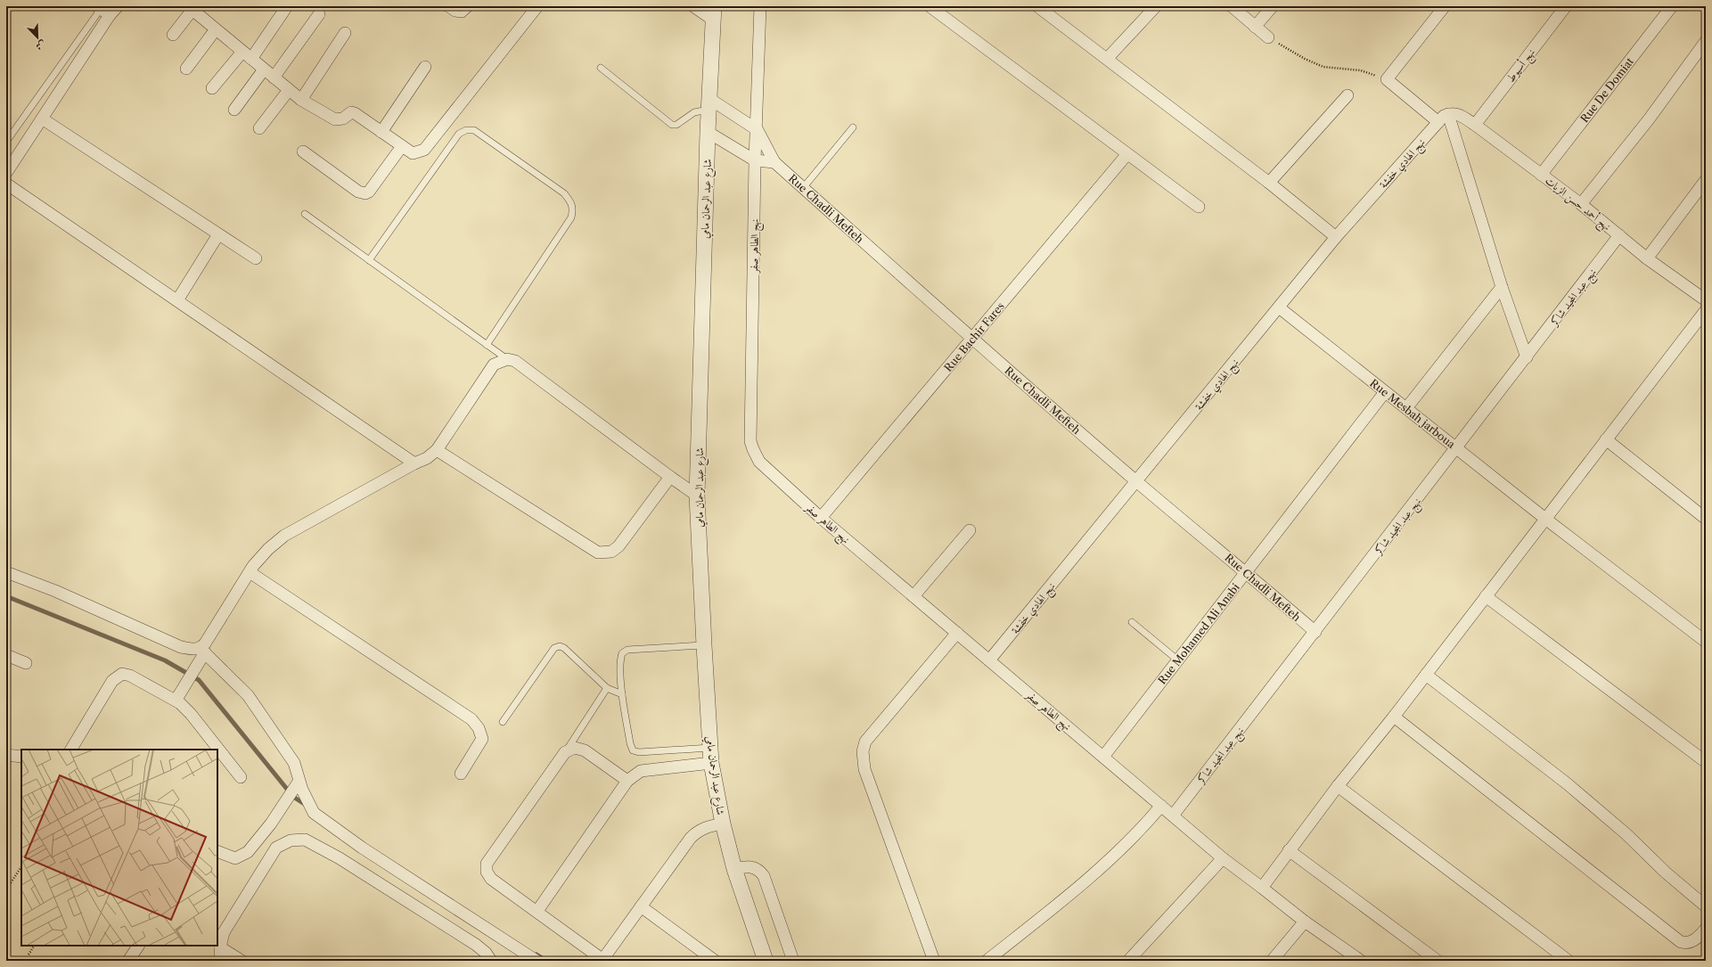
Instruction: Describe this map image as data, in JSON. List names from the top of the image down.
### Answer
{
  "streets": {
    "street": [
      "نهج أسيوط",
      "Rue De Domiat",
      "نهج الهادي خفشة",
      "شارع عبد الرحمان مامي",
      "نهج أحمد حسن الزيات",
      "Rue Chadli Mefteh",
      "نهج الطاهر صفر",
      "نهج عبد المجيد شاكر",
      "Rue Bachir Fares",
      "Rue Mesbah jarboua",
      "Rue Mohamed Ali Anabi"
    ]
  },
  "crossings": [
    ["نهج أسيوط", "نهج أحمد حسن الزيات"],
    ["Rue De Domiat", "نهج أحمد حسن الزيات"],
    ["نهج الهادي خفشة", "نهج أحمد حسن الزيات"],
    ["نهج الهادي خفشة", "Rue Chadli Mefteh"],
    ["نهج الهادي خفشة", "نهج الطاهر صفر"],
    ["نهج الهادي خفشة", "Rue Mesbah jarboua"],
    ["نهج أحمد حسن الزيات", "نهج عبد المجيد شاكر"],
    ["Rue Chadli Mefteh", "نهج الطاهر صفر"],
    ["Rue Chadli Mefteh", "نهج عبد المجيد شاكر"],
    ["Rue Chadli Mefteh", "Rue Bachir Fares"],
    ["Rue Chadli Mefteh", "Rue Mohamed Ali Anabi"],
    ["نهج الطاهر صفر", "نهج عبد المجيد شاكر"],
    ["نهج الطاهر صفر", "Rue Bachir Fares"],
    ["نهج الطاهر صفر", "Rue Mohamed Ali Anabi"],
    ["نهج عبد المجيد شاكر", "Rue Mesbah jarboua"],
    ["Rue Mesbah jarboua", "Rue Mohamed Ali Anabi"]
  ],
  "north": "bottom right"
}
